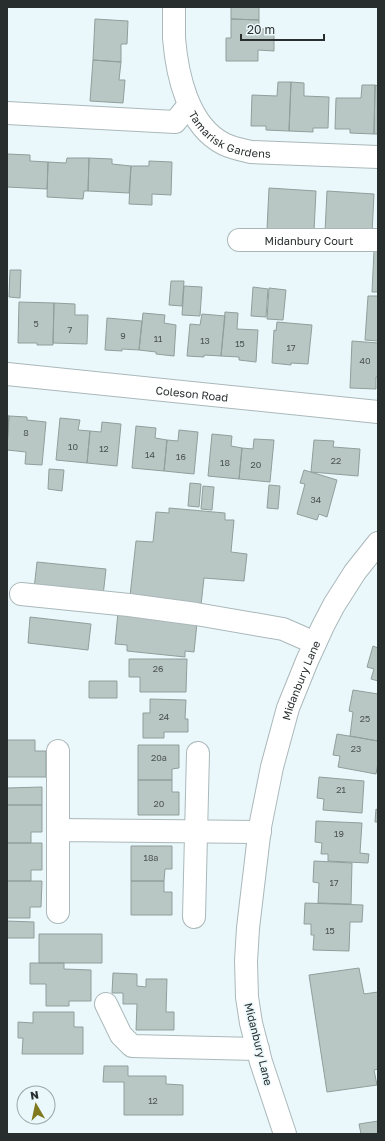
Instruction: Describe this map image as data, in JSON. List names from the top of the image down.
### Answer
{
  "streets": {
    "street": [
      "Tamarisk Gardens",
      "Midanbury Court",
      "Coleson Road",
      "Midanbury Lane"
    ]
  },
  "house_numbers": [
    "5",
    "7",
    "9",
    "11",
    "13",
    "15",
    "17",
    "40",
    "8",
    "10",
    "12",
    "14",
    "16",
    "22",
    "18",
    "20",
    "34",
    "26",
    "24",
    "25",
    "23",
    "20a",
    "21",
    "20",
    "19",
    "18a",
    "17",
    "15",
    "12"
  ],
  "scale_bar": "20 m",
  "north": "top"
}
